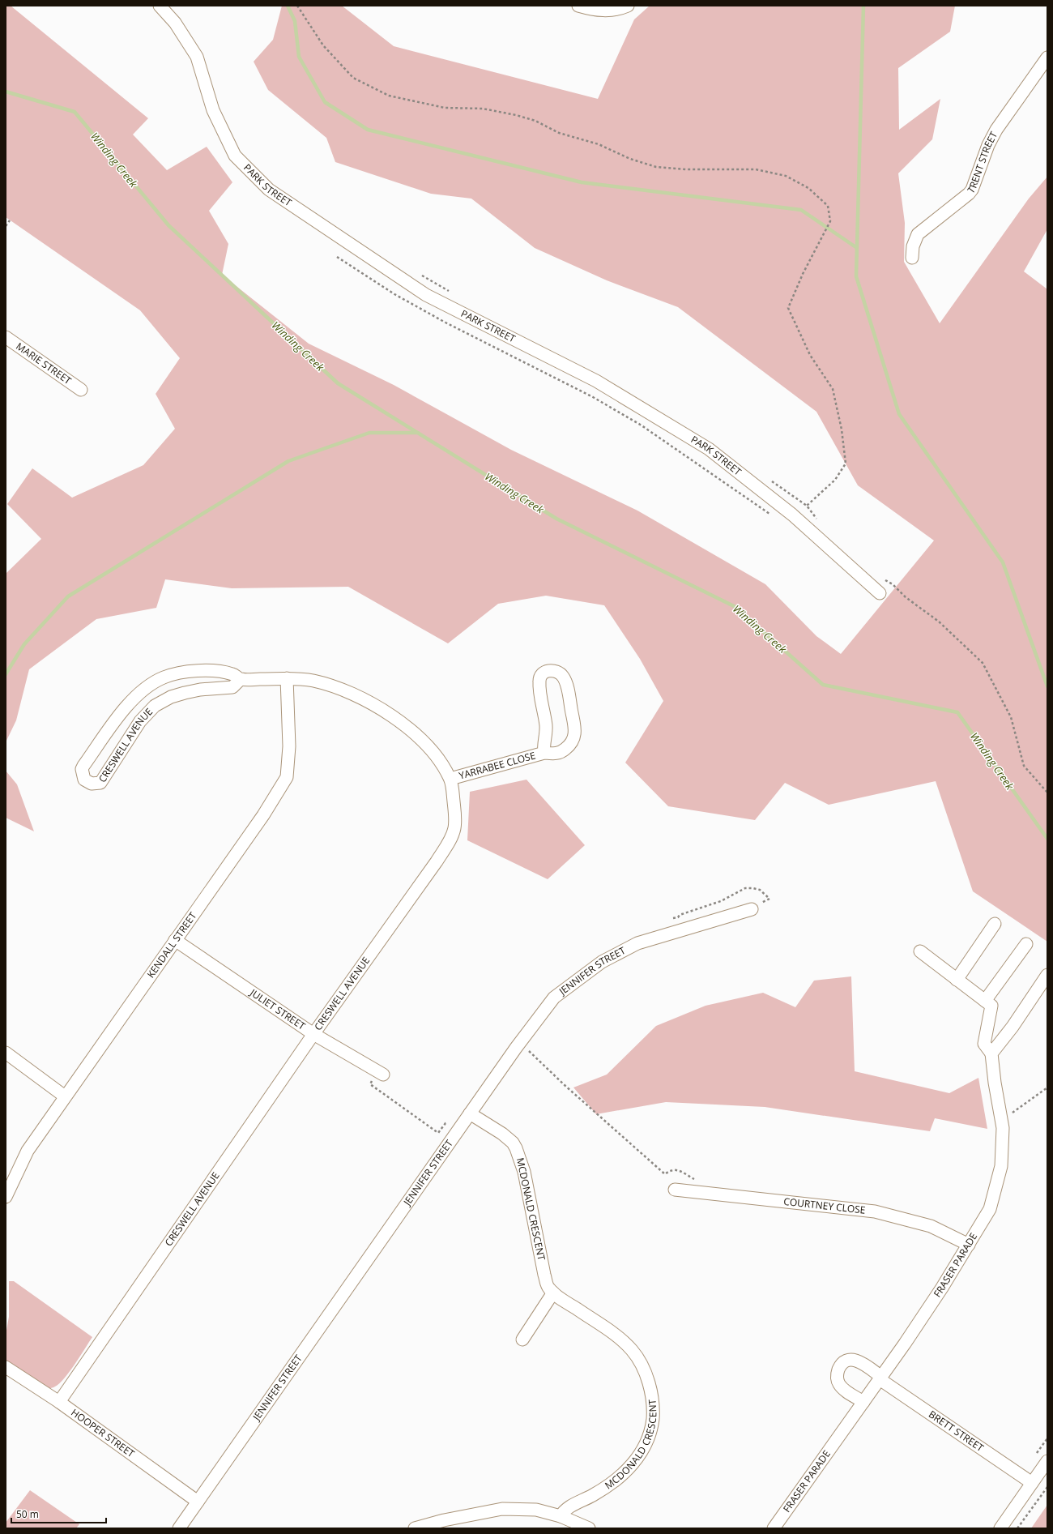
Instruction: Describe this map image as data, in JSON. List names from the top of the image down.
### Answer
{
  "streets": {
    "street": [
      "TRENT STREET",
      "PARK STREET",
      "MARIE STREET",
      "CRESWELL AVENUE",
      "YARRABEE CLOSE",
      "KENDALL STREET",
      "JENNIFER STREET",
      "JULIET STREET",
      "COURTNEY CLOSE",
      "MCDONALD CRESCENT",
      "FRASER PARADE",
      "BRETT STREET",
      "HOOPER STREET"
    ]
  },
  "crossings": [
    ["CRESWELL AVENUE", "YARRABEE CLOSE"],
    ["CRESWELL AVENUE", "KENDALL STREET"],
    ["CRESWELL AVENUE", "JULIET STREET"],
    ["CRESWELL AVENUE", "HOOPER STREET"],
    ["KENDALL STREET", "JULIET STREET"],
    ["JENNIFER STREET", "MCDONALD CRESCENT"],
    ["JENNIFER STREET", "HOOPER STREET"],
    ["COURTNEY CLOSE", "FRASER PARADE"],
    ["FRASER PARADE", "BRETT STREET"]
  ],
  "water": ["Winding Creek"],
  "scale_bar": "50 m"
}
